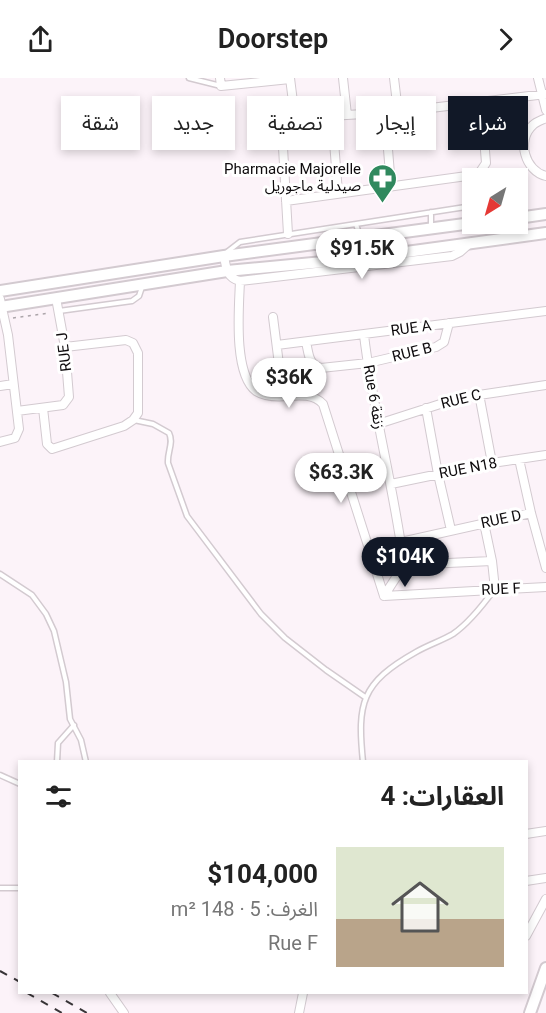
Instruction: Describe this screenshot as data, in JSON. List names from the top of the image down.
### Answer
{
  "streets": {
    "street": [
      "RUE A",
      "RUE J",
      "RUE B",
      "Rue 6 زنقة",
      "RUE C",
      "RUE N18",
      "RUE D",
      "RUE F"
    ]
  },
  "crossings": [
    ["RUE A", "RUE B"],
    ["RUE A", "Rue 6 زنقة"],
    ["RUE B", "Rue 6 زنقة"],
    ["Rue 6 زنقة", "RUE C"],
    ["Rue 6 زنقة", "RUE N18"],
    ["Rue 6 زنقة", "RUE D"]
  ],
  "places": {
    "pharmacy": ["Pharmacie Majorelle صيدلية ماجوريل"]
  },
  "north": "bottom left",
  "page": {
    "header": "Doorstep",
    "chip": [
      "شراء",
      "إيجار",
      "تصفية",
      "جديد",
      "شقة"
    ],
    "price": [
      "$91.5K",
      "$36K",
      "$63.3K",
      "$104K"
    ],
    "heading": "العقارات: 4",
    "list": [
      {
        "name": "$104,000",
        "note": "الغرف: 5 · 148 m² · Rue F"
      }
    ]
  }
}
